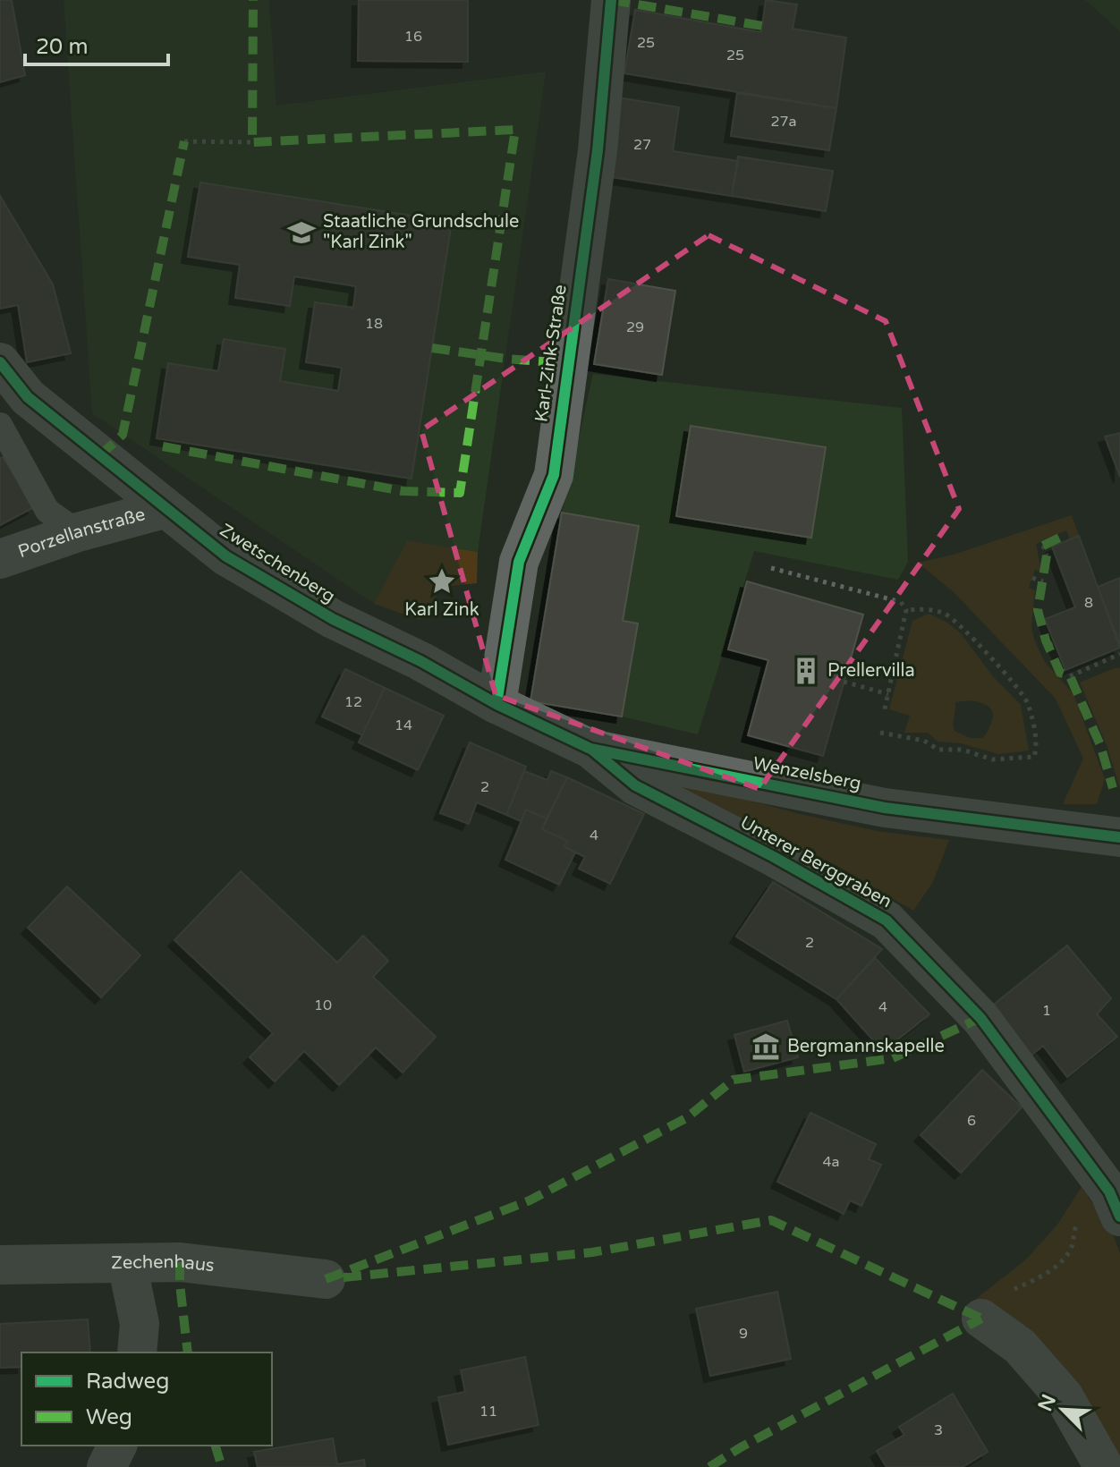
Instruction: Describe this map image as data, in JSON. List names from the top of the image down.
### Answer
{
  "streets": {
    "street": [
      "Karl-Zink-Straße",
      "Porzellanstraße",
      "Zwetschenberg",
      "Wenzelsberg",
      "Unterer Berggraben",
      "Zechenhaus"
    ]
  },
  "crossings": [
    ["Karl-Zink-Straße", "Zwetschenberg"],
    ["Karl-Zink-Straße", "Wenzelsberg"],
    ["Porzellanstraße", "Zwetschenberg"],
    ["Zwetschenberg", "Wenzelsberg"],
    ["Wenzelsberg", "Unterer Berggraben"]
  ],
  "places": {
    "school or university": ["Staatliche Grundschule \"Karl Zink\""],
    "place": ["Karl Zink"],
    "building": ["Prellervilla"],
    "museum": ["Bergmannskapelle"]
  },
  "house_numbers": [
    "16",
    "25",
    "25",
    "27a",
    "27",
    "18",
    "29",
    "8",
    "12",
    "14",
    "2",
    "4",
    "2",
    "10",
    "4",
    "1",
    "6",
    "4a",
    "9",
    "11",
    "3"
  ],
  "legend": ["Radweg", "Weg"],
  "scale_bar": "20 m",
  "north": "top left"
}
